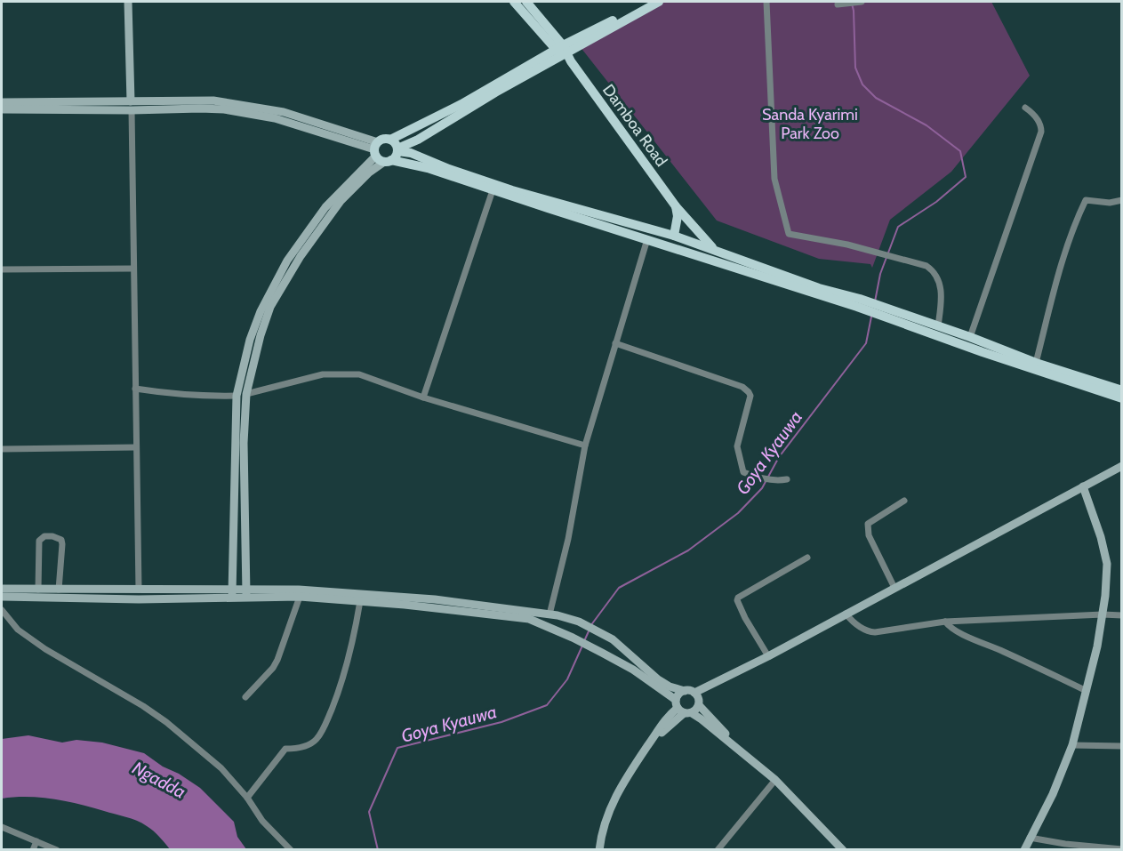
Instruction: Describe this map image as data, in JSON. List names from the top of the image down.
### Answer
{
  "streets": {
    "main road": ["Damboa Road"]
  },
  "water": ["Goya Kyauwa", "Ngadda"],
  "parks": ["Sanda Kyarimi Park Zoo"]
}
